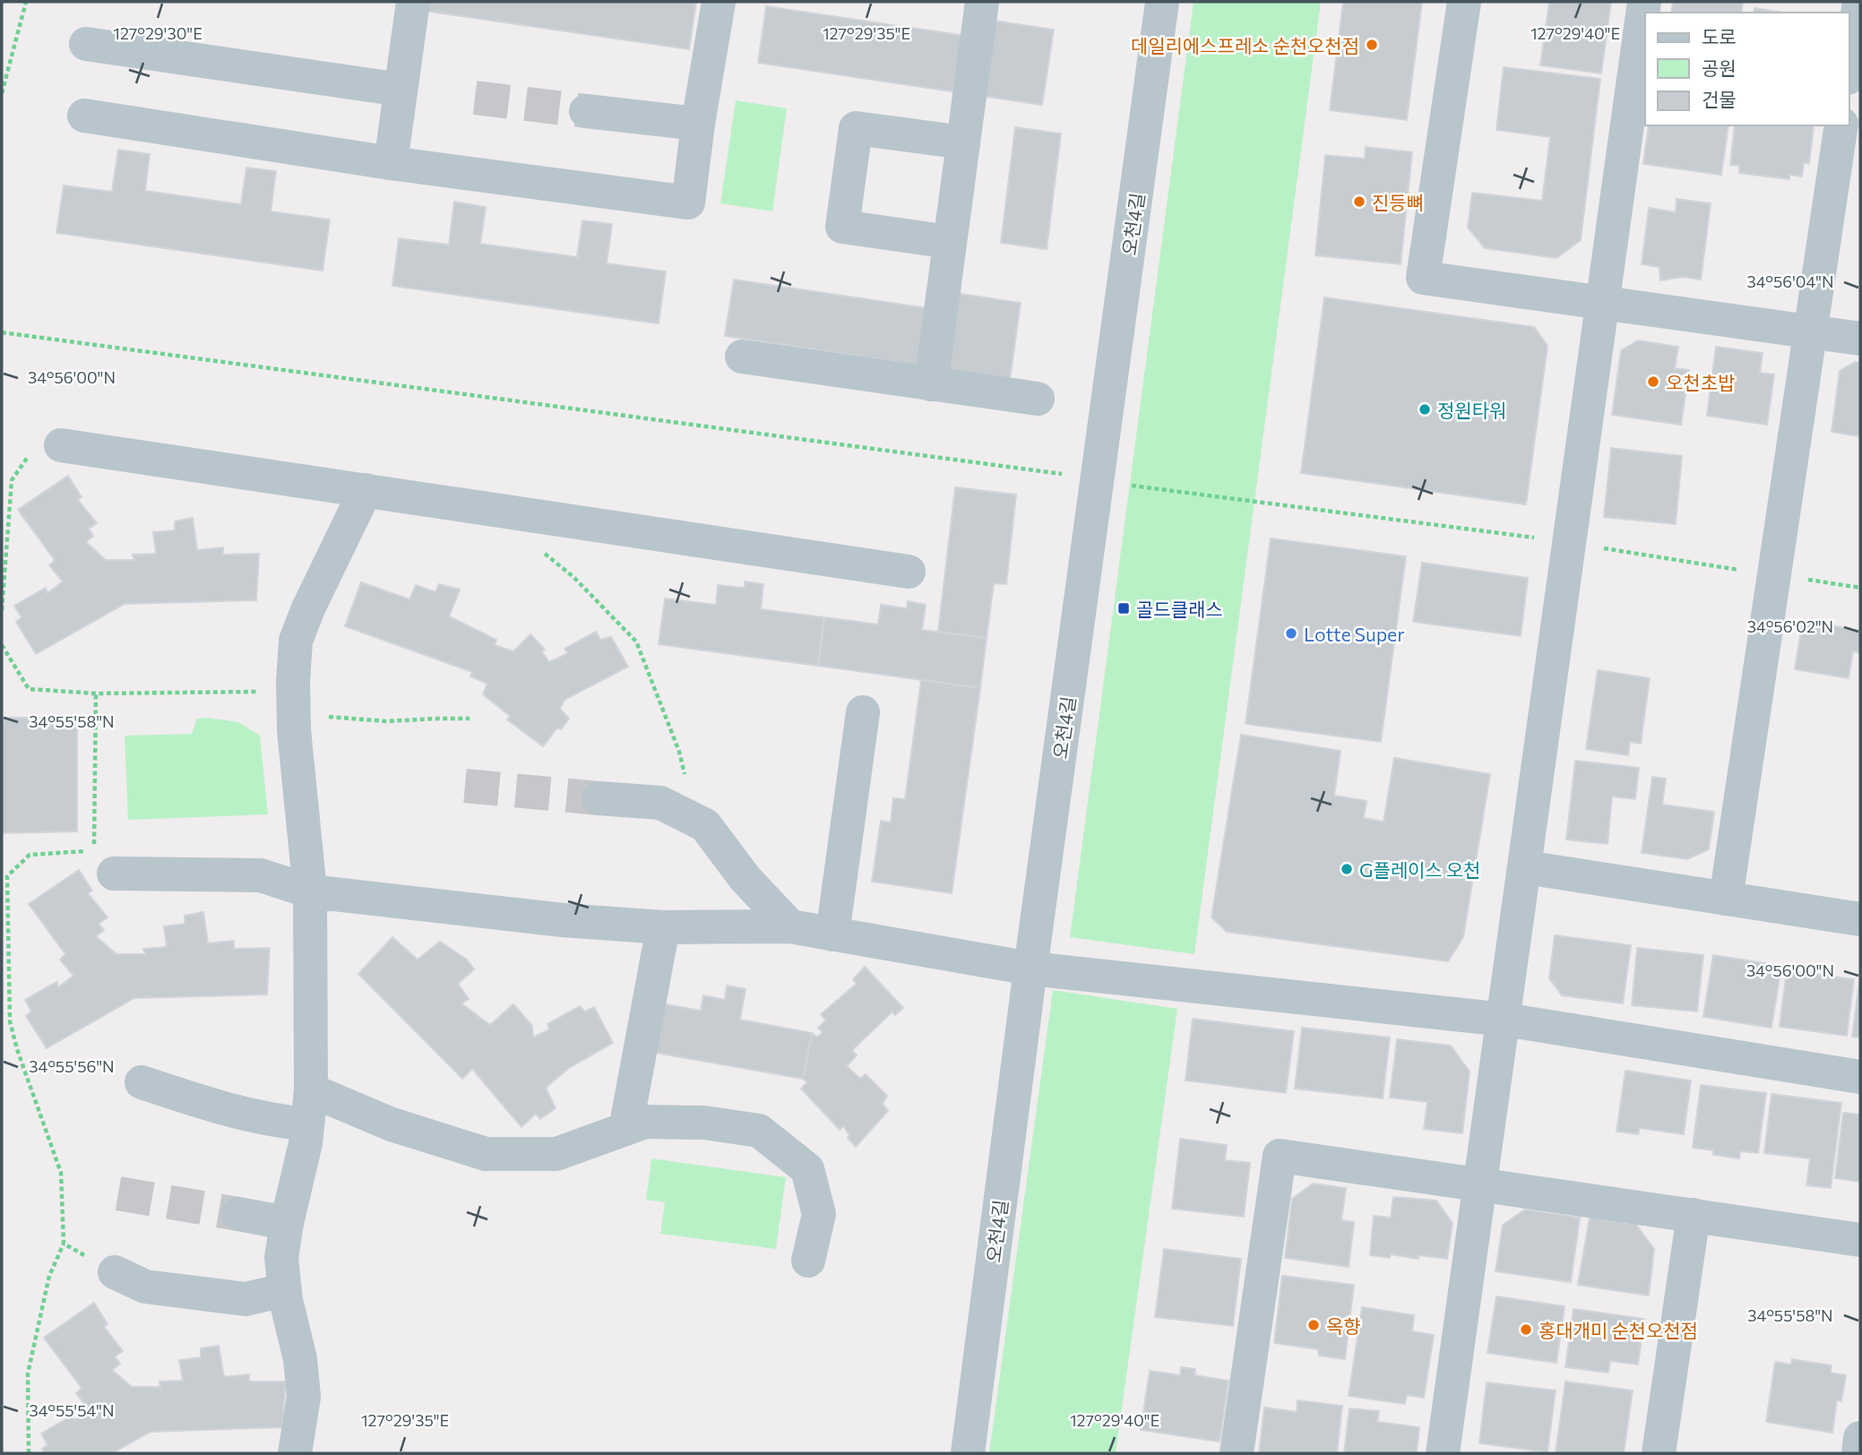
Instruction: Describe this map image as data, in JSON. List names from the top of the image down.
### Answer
{
  "streets": {
    "street": ["오천4길"]
  },
  "places": {
    "other": [
      "데일리에스프레소 순천오천점",
      "진등뼈",
      "오천초밥",
      "정원타워",
      "Lotte Super",
      "G플레이스 오천",
      "옥향",
      "홍대개미 순천오천점"
    ],
    "transit": ["골드클래스"]
  },
  "legend": ["도로", "공원", "건물"],
  "coordinates": [
    "127°29'30\"E",
    "127°29'35\"E",
    "127°29'40\"E",
    "34°56'04\"N",
    "34°56'00\"N",
    "34°56'02\"N",
    "34°55'58\"N",
    "34°55'56\"N",
    "34°55'54\"N"
  ]
}
